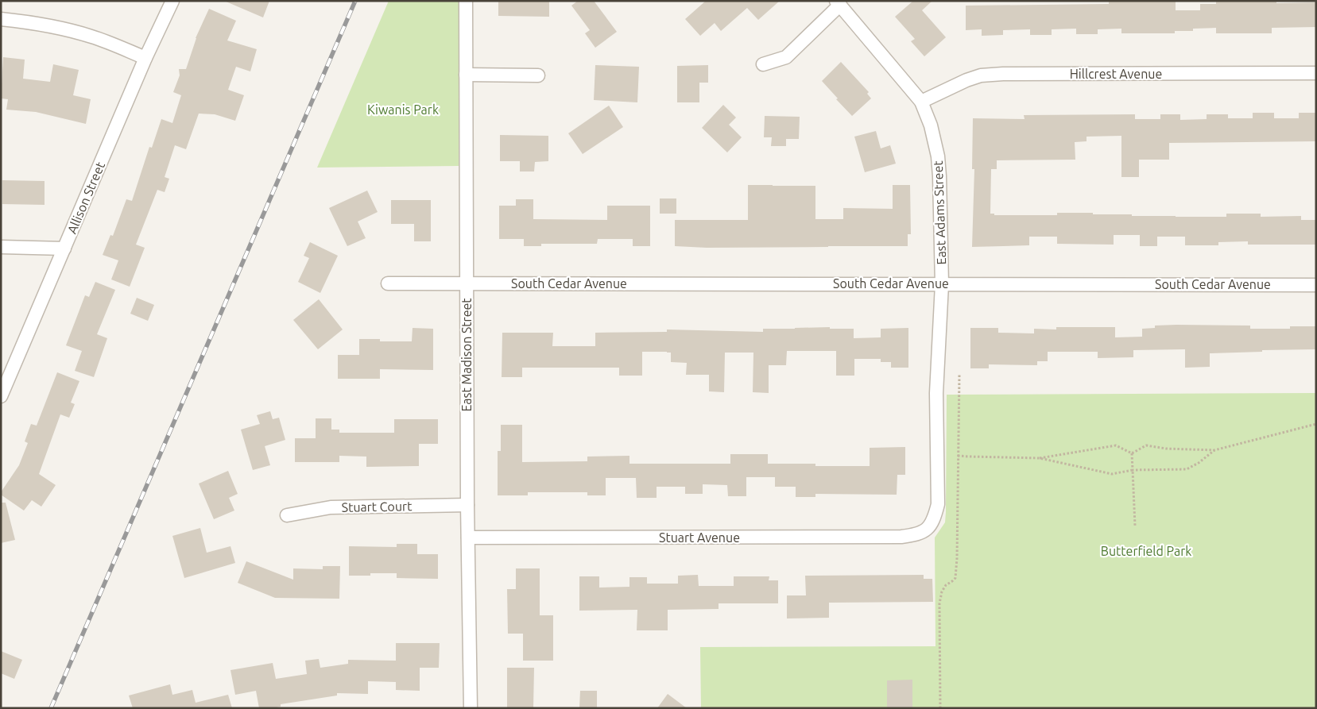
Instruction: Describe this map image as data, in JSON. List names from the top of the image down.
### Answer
{
  "streets": {
    "street": [
      "Hillcrest Avenue",
      "Allison Street",
      "East Adams Street",
      "South Cedar Avenue",
      "East Madison Street",
      "Stuart Court",
      "Stuart Avenue"
    ]
  },
  "crossings": [
    ["Hillcrest Avenue", "East Adams Street"],
    ["East Adams Street", "South Cedar Avenue"],
    ["East Adams Street", "Stuart Avenue"],
    ["South Cedar Avenue", "East Madison Street"],
    ["East Madison Street", "Stuart Court"],
    ["East Madison Street", "Stuart Avenue"]
  ],
  "parks": ["Kiwanis Park", "Butterfield Park"]
}
